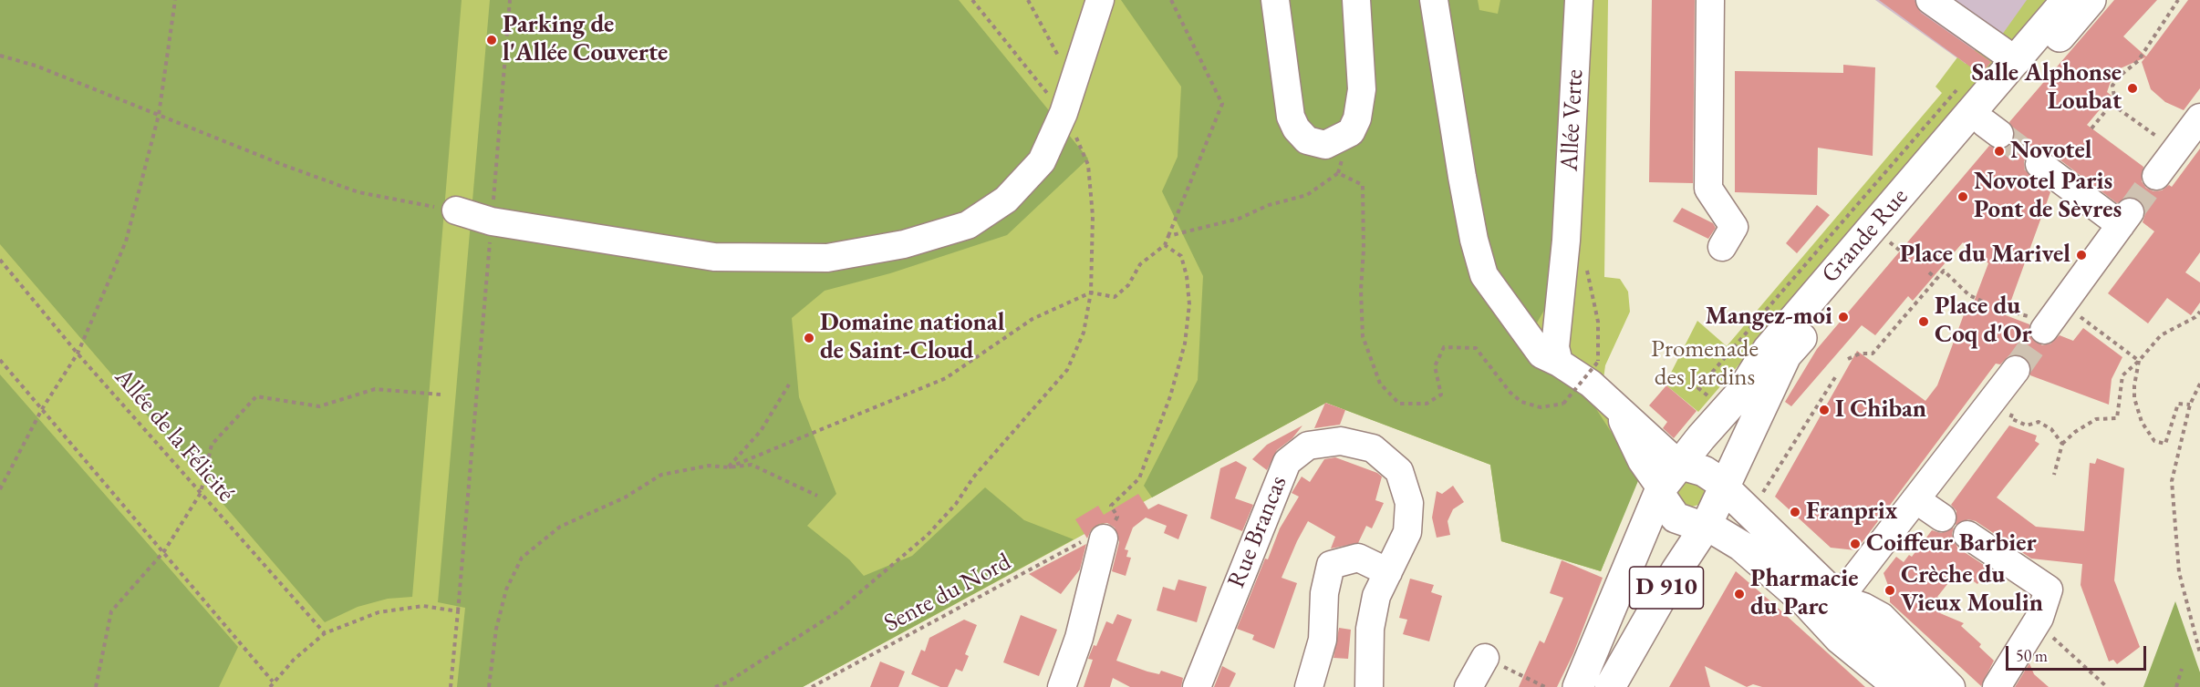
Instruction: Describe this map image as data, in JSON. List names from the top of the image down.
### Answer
{
  "streets": {
    "main road": ["Grande Rue", "D 910"],
    "street": ["Allée Verte", "Rue Brancas"],
    "path": ["Allée de la Félicité", "Sente du Nord"]
  },
  "parks": ["Promenade des Jardins"],
  "places": [
    "Parking de l'Allée Couverte",
    "Salle Alphonse Loubat",
    "Novotel",
    "Novotel Paris Pont de Sèvres",
    "Place du Marivel",
    "Mangez-moi",
    "Place du Coq d'Or",
    "Domaine national de Saint-Cloud",
    "I Chiban",
    "Franprix",
    "Coiffeur Barbier",
    "Crèche du Vieux Moulin",
    "Pharmacie du Parc"
  ],
  "scale_bar": "50 m"
}
